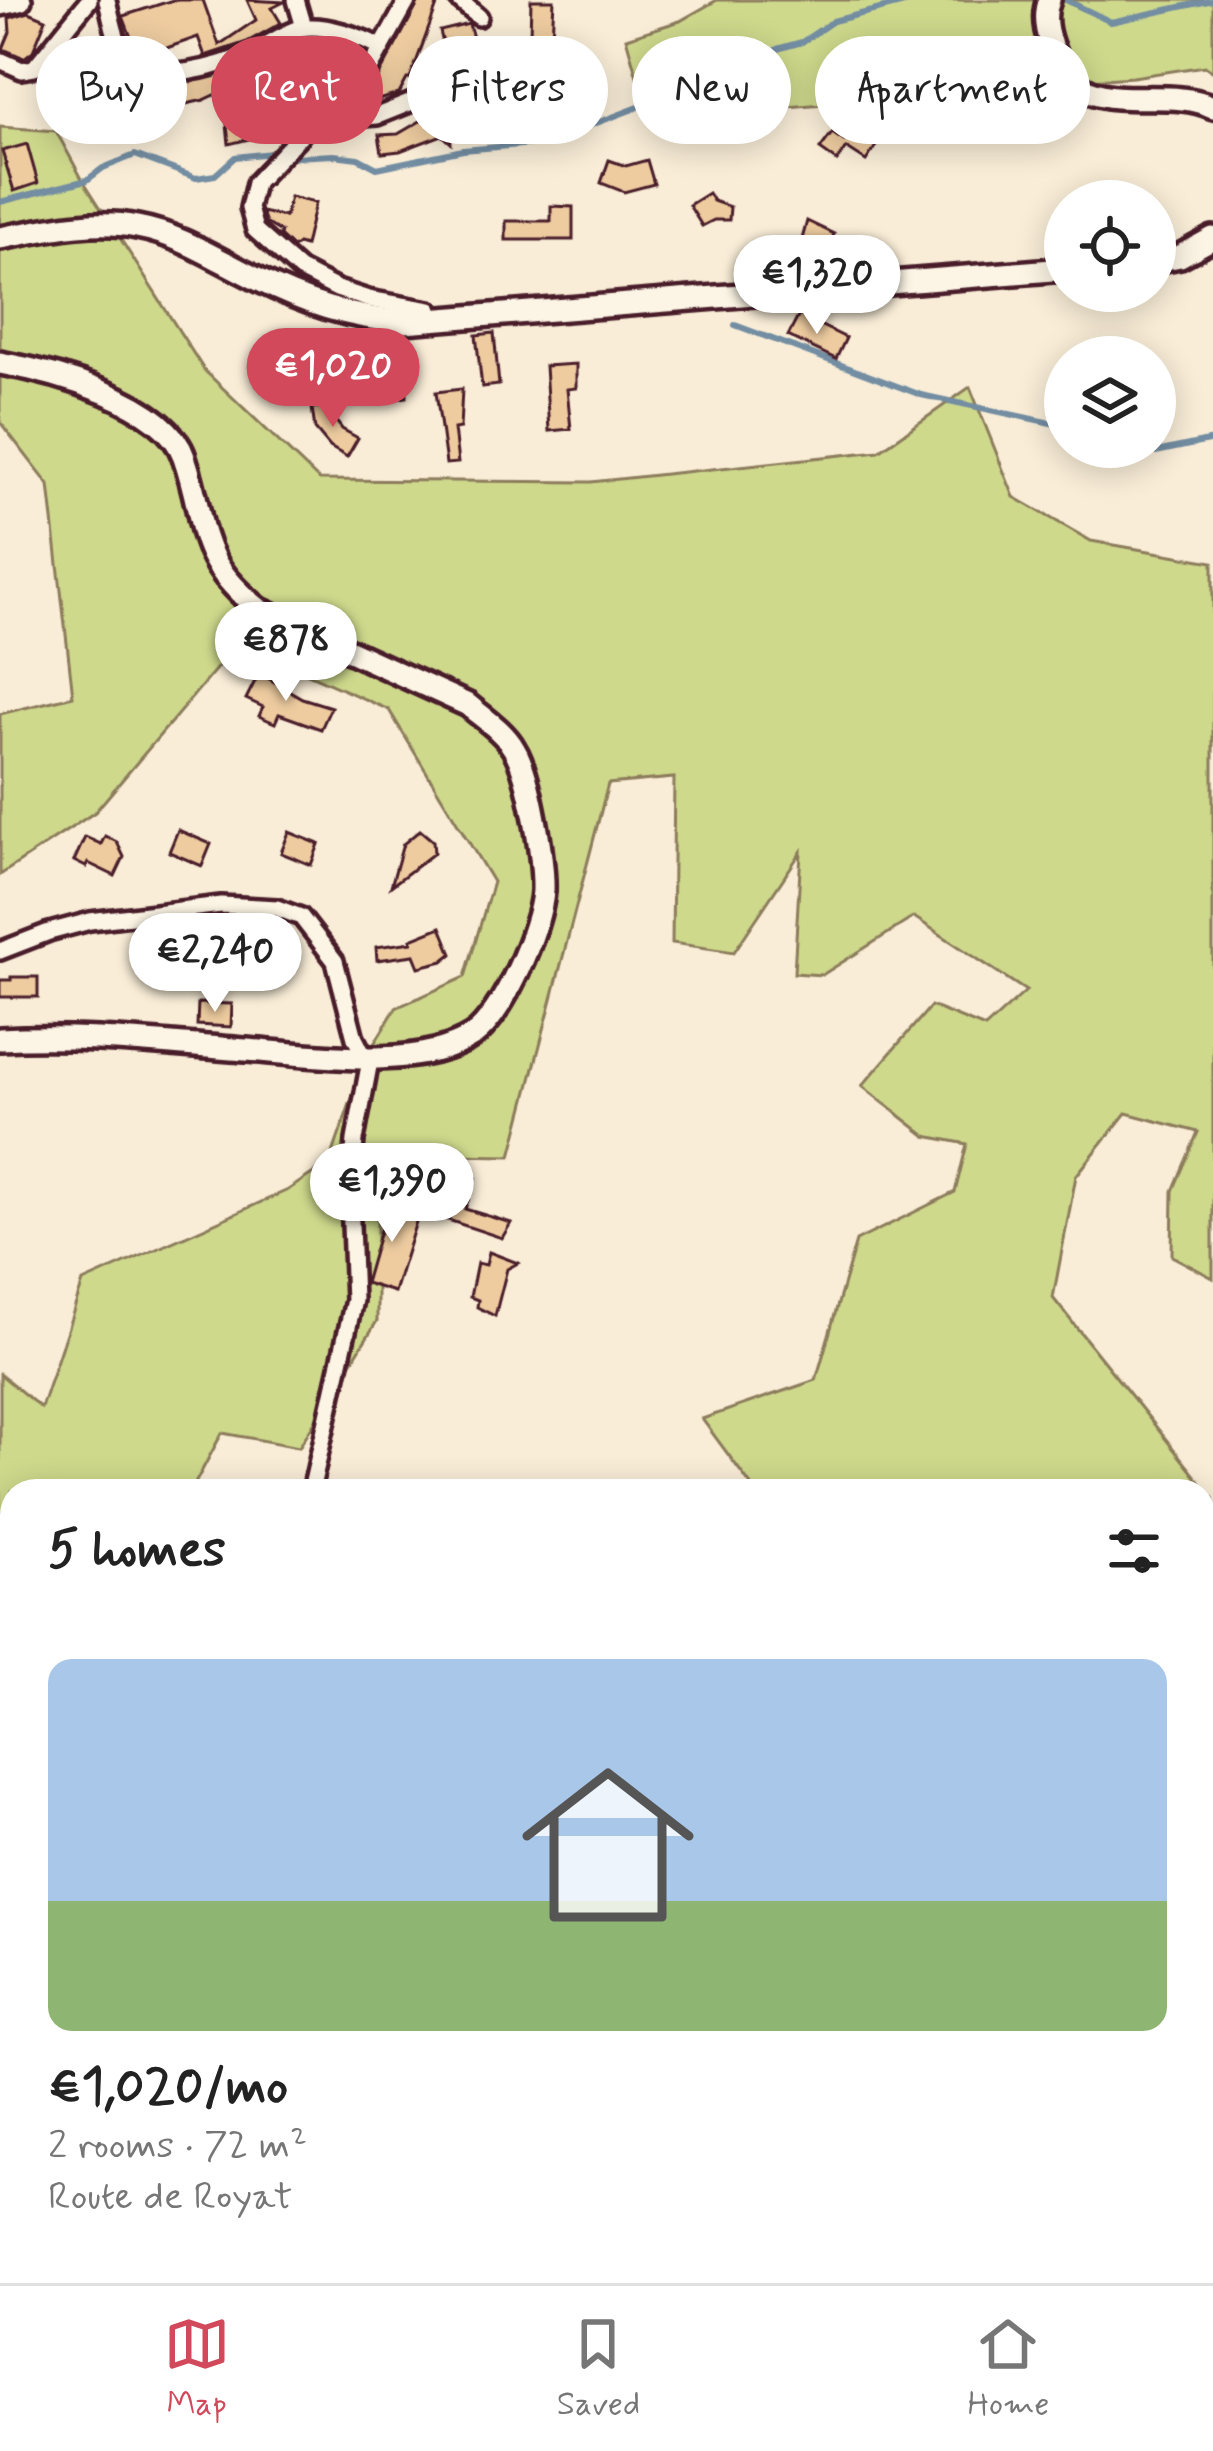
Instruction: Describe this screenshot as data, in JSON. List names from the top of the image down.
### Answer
{
  "page": {
    "chip": [
      "Buy",
      "Rent",
      "Filters",
      "New",
      "Apartment"
    ],
    "price": [
      "€1,320",
      "€1,020",
      "€878",
      "€2,240",
      "€1,390"
    ],
    "heading": "5 homes",
    "list": [
      {
        "name": "€1,020/mo",
        "note": "2 rooms · 72 m² · Route de Royat"
      }
    ],
    "tabs": ["Map", "Saved", "Home"]
  }
}
